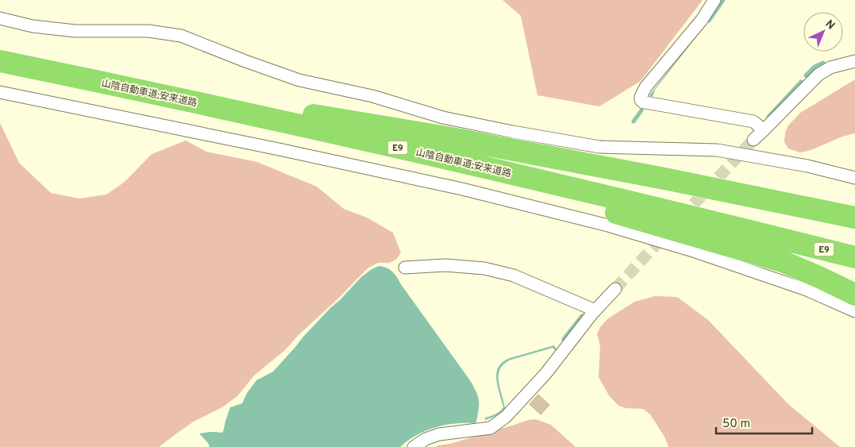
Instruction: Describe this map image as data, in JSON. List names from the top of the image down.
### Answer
{
  "streets": {
    "highway": ["山陰自動車道;安来道路", "E9"]
  },
  "scale_bar": "50 m",
  "north": "top right"
}
